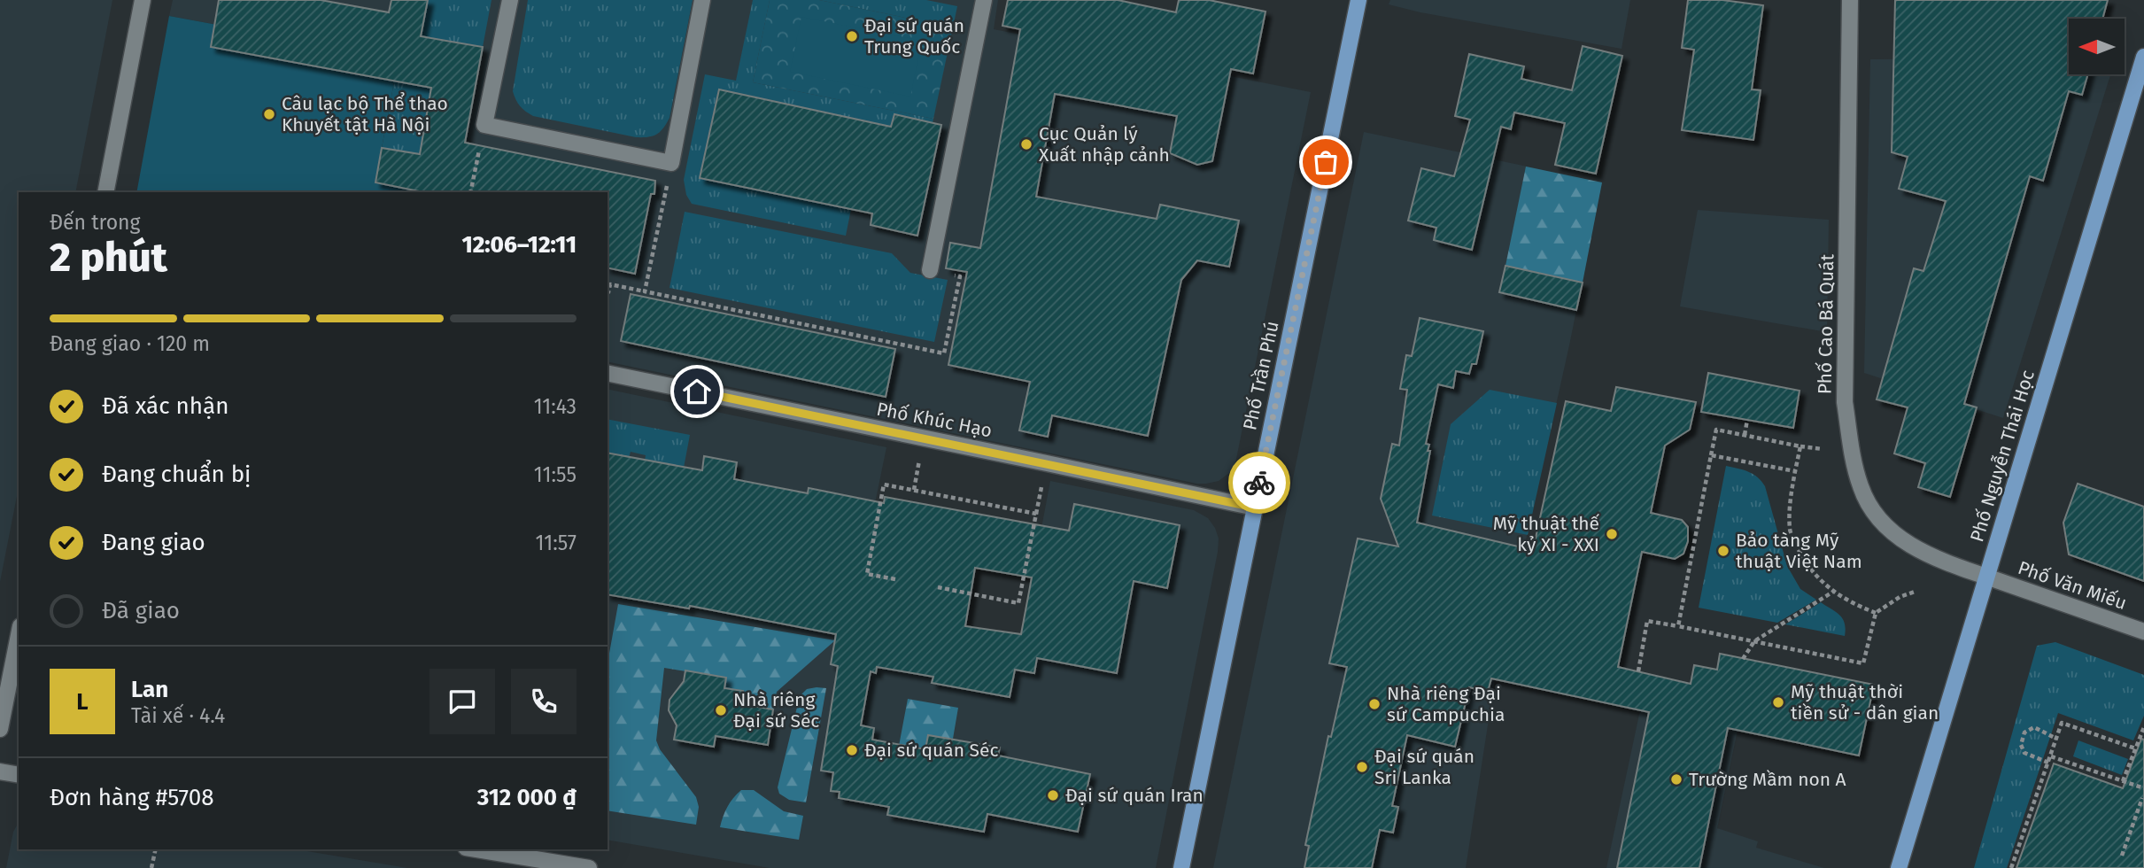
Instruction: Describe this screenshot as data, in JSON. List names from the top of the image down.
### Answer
{
  "streets": {
    "main road": ["Phố Trần Phú", "Phố Nguyễn Thái Học"],
    "street": ["Phố Cao Bá Quát", "Phố Khúc Hạo", "Phố Văn Miếu"]
  },
  "crossings": [
    ["Phố Cao Bá Quát", "Phố Nguyễn Thái Học"],
    ["Phố Cao Bá Quát", "Phố Văn Miếu"],
    ["Phố Trần Phú", "Phố Khúc Hạo"],
    ["Phố Nguyễn Thái Học", "Phố Văn Miếu"]
  ],
  "places": [
    "Đại sứ quán Trung Quốc",
    "Câu lạc bộ Thể thao Khuyết tật Hà Nội",
    "Cục Quản lý Xuất nhập cảnh",
    "Mỹ thuật thế kỷ XI - XXI",
    "Bảo tàng Mỹ thuật Việt Nam",
    "Mỹ thuật thời tiền sử - dân gian",
    "Nhà riêng Đại sứ Campuchia",
    "Nhà riêng Đại sứ Séc",
    "Đại sứ quán Séc",
    "Đại sứ quán Sri Lanka",
    "Trường Mầm non A",
    "Đại sứ quán Iran"
  ],
  "north": "left",
  "page": {
    "heading": ["2 phút", "Đến trong", "12:06–12:11"],
    "panel": [
      "Lan",
      "Tài xế · 4.4",
      "Đơn hàng #5708",
      "312 000 ₫"
    ],
    "bar": "Đang giao · 120 m",
    "list": [
      ["Đã xác nhận", "11:43"],
      ["Đang chuẩn bị", "11:55"],
      ["Đang giao", "11:57"],
      "Đã giao"
    ],
    "round": "L"
  }
}
